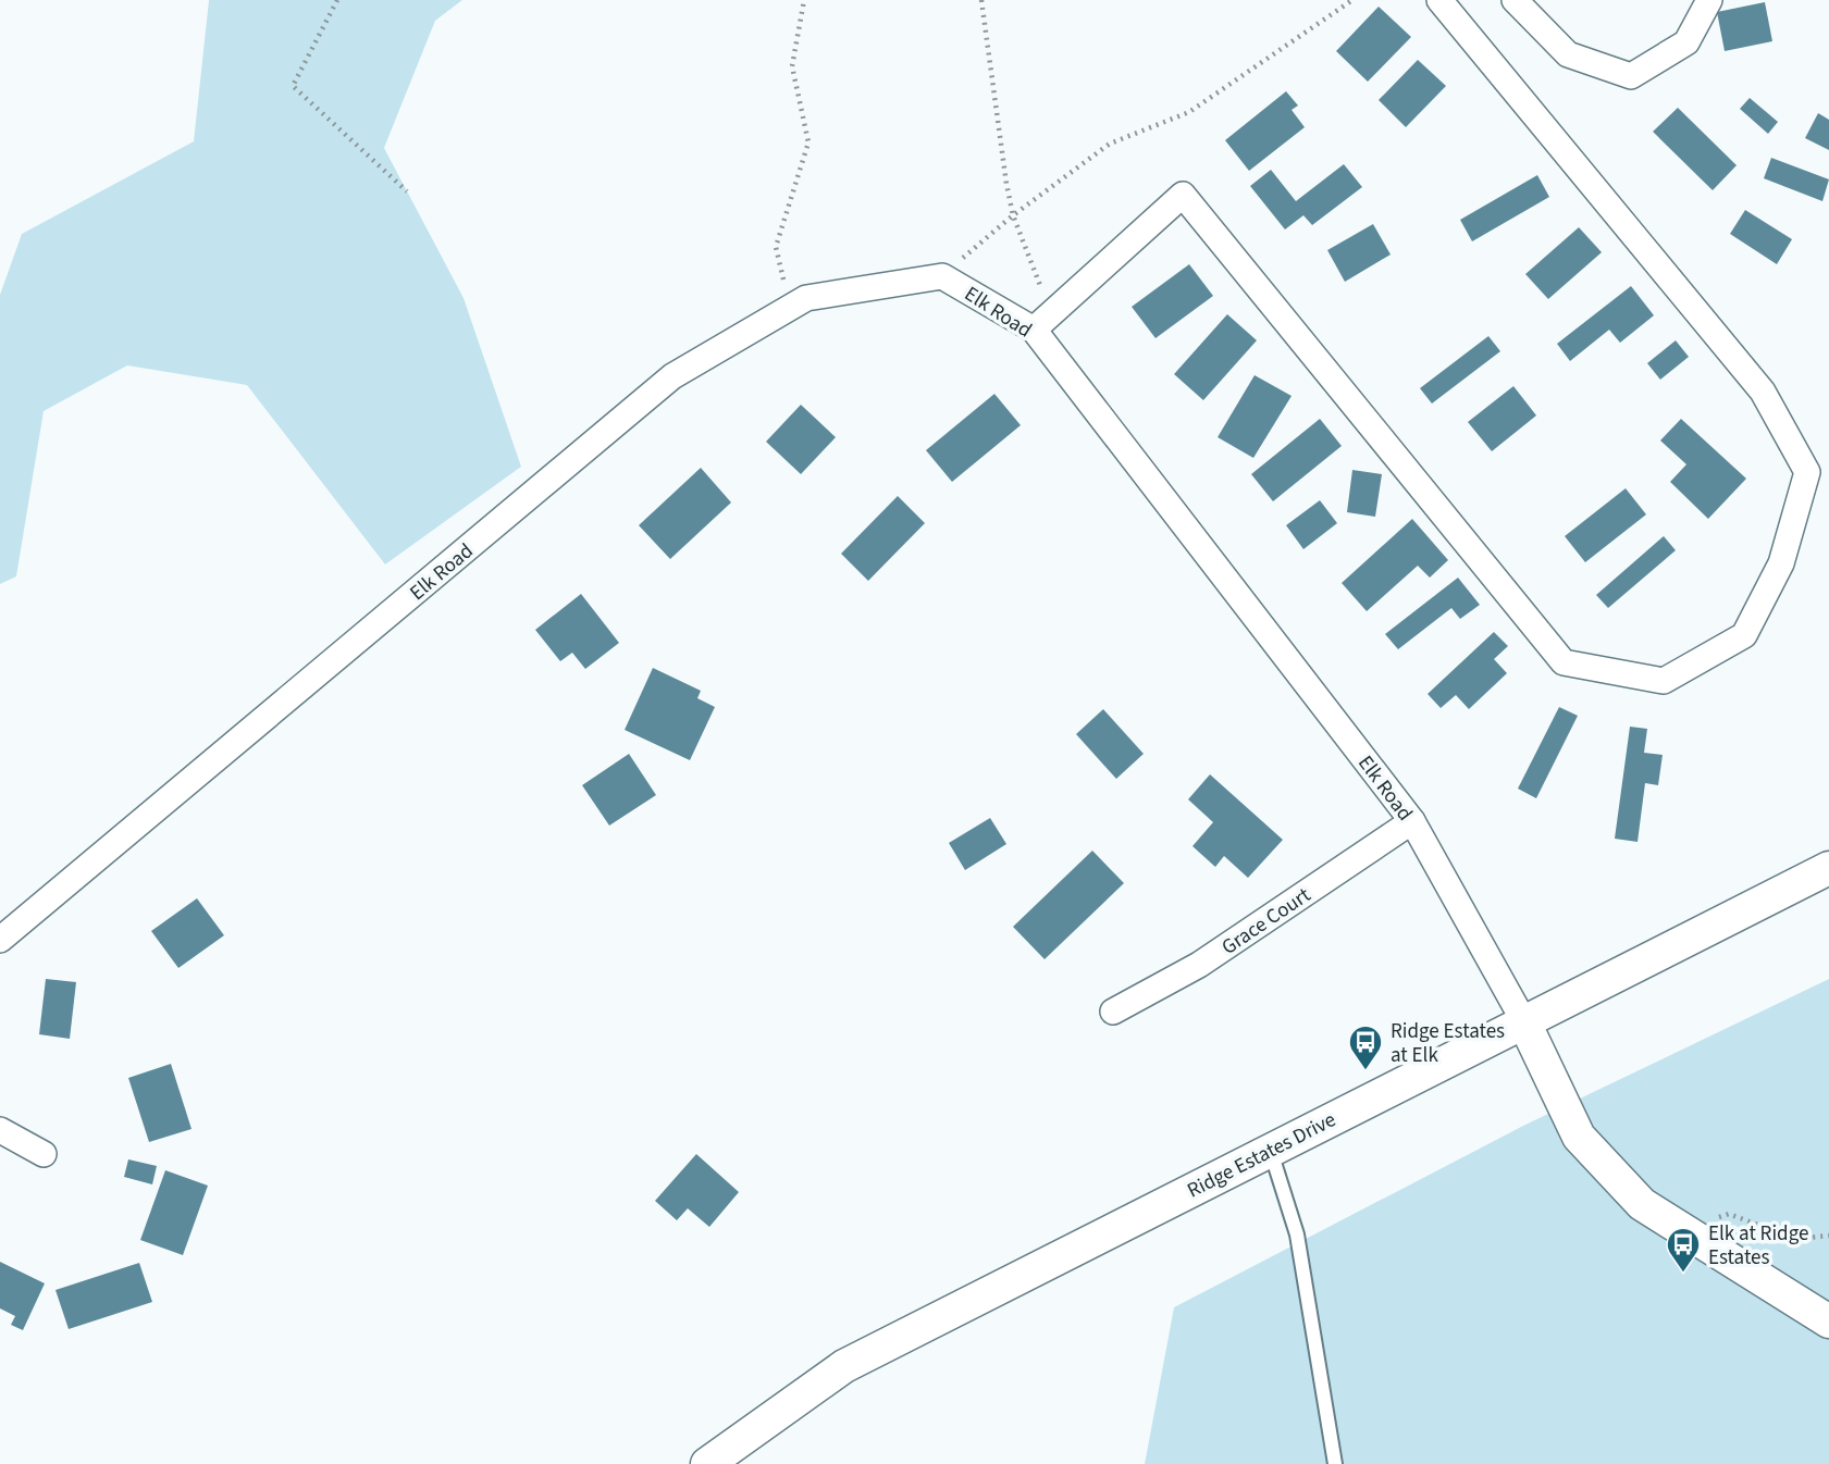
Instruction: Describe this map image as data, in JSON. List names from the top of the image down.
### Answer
{
  "streets": {
    "street": ["Elk Road", "Grace Court", "Ridge Estates Drive"]
  },
  "crossings": [
    ["Elk Road", "Grace Court"],
    ["Elk Road", "Ridge Estates Drive"]
  ],
  "places": {
    "bus stop": ["Ridge Estates at Elk", "Elk at Ridge Estates"]
  }
}
